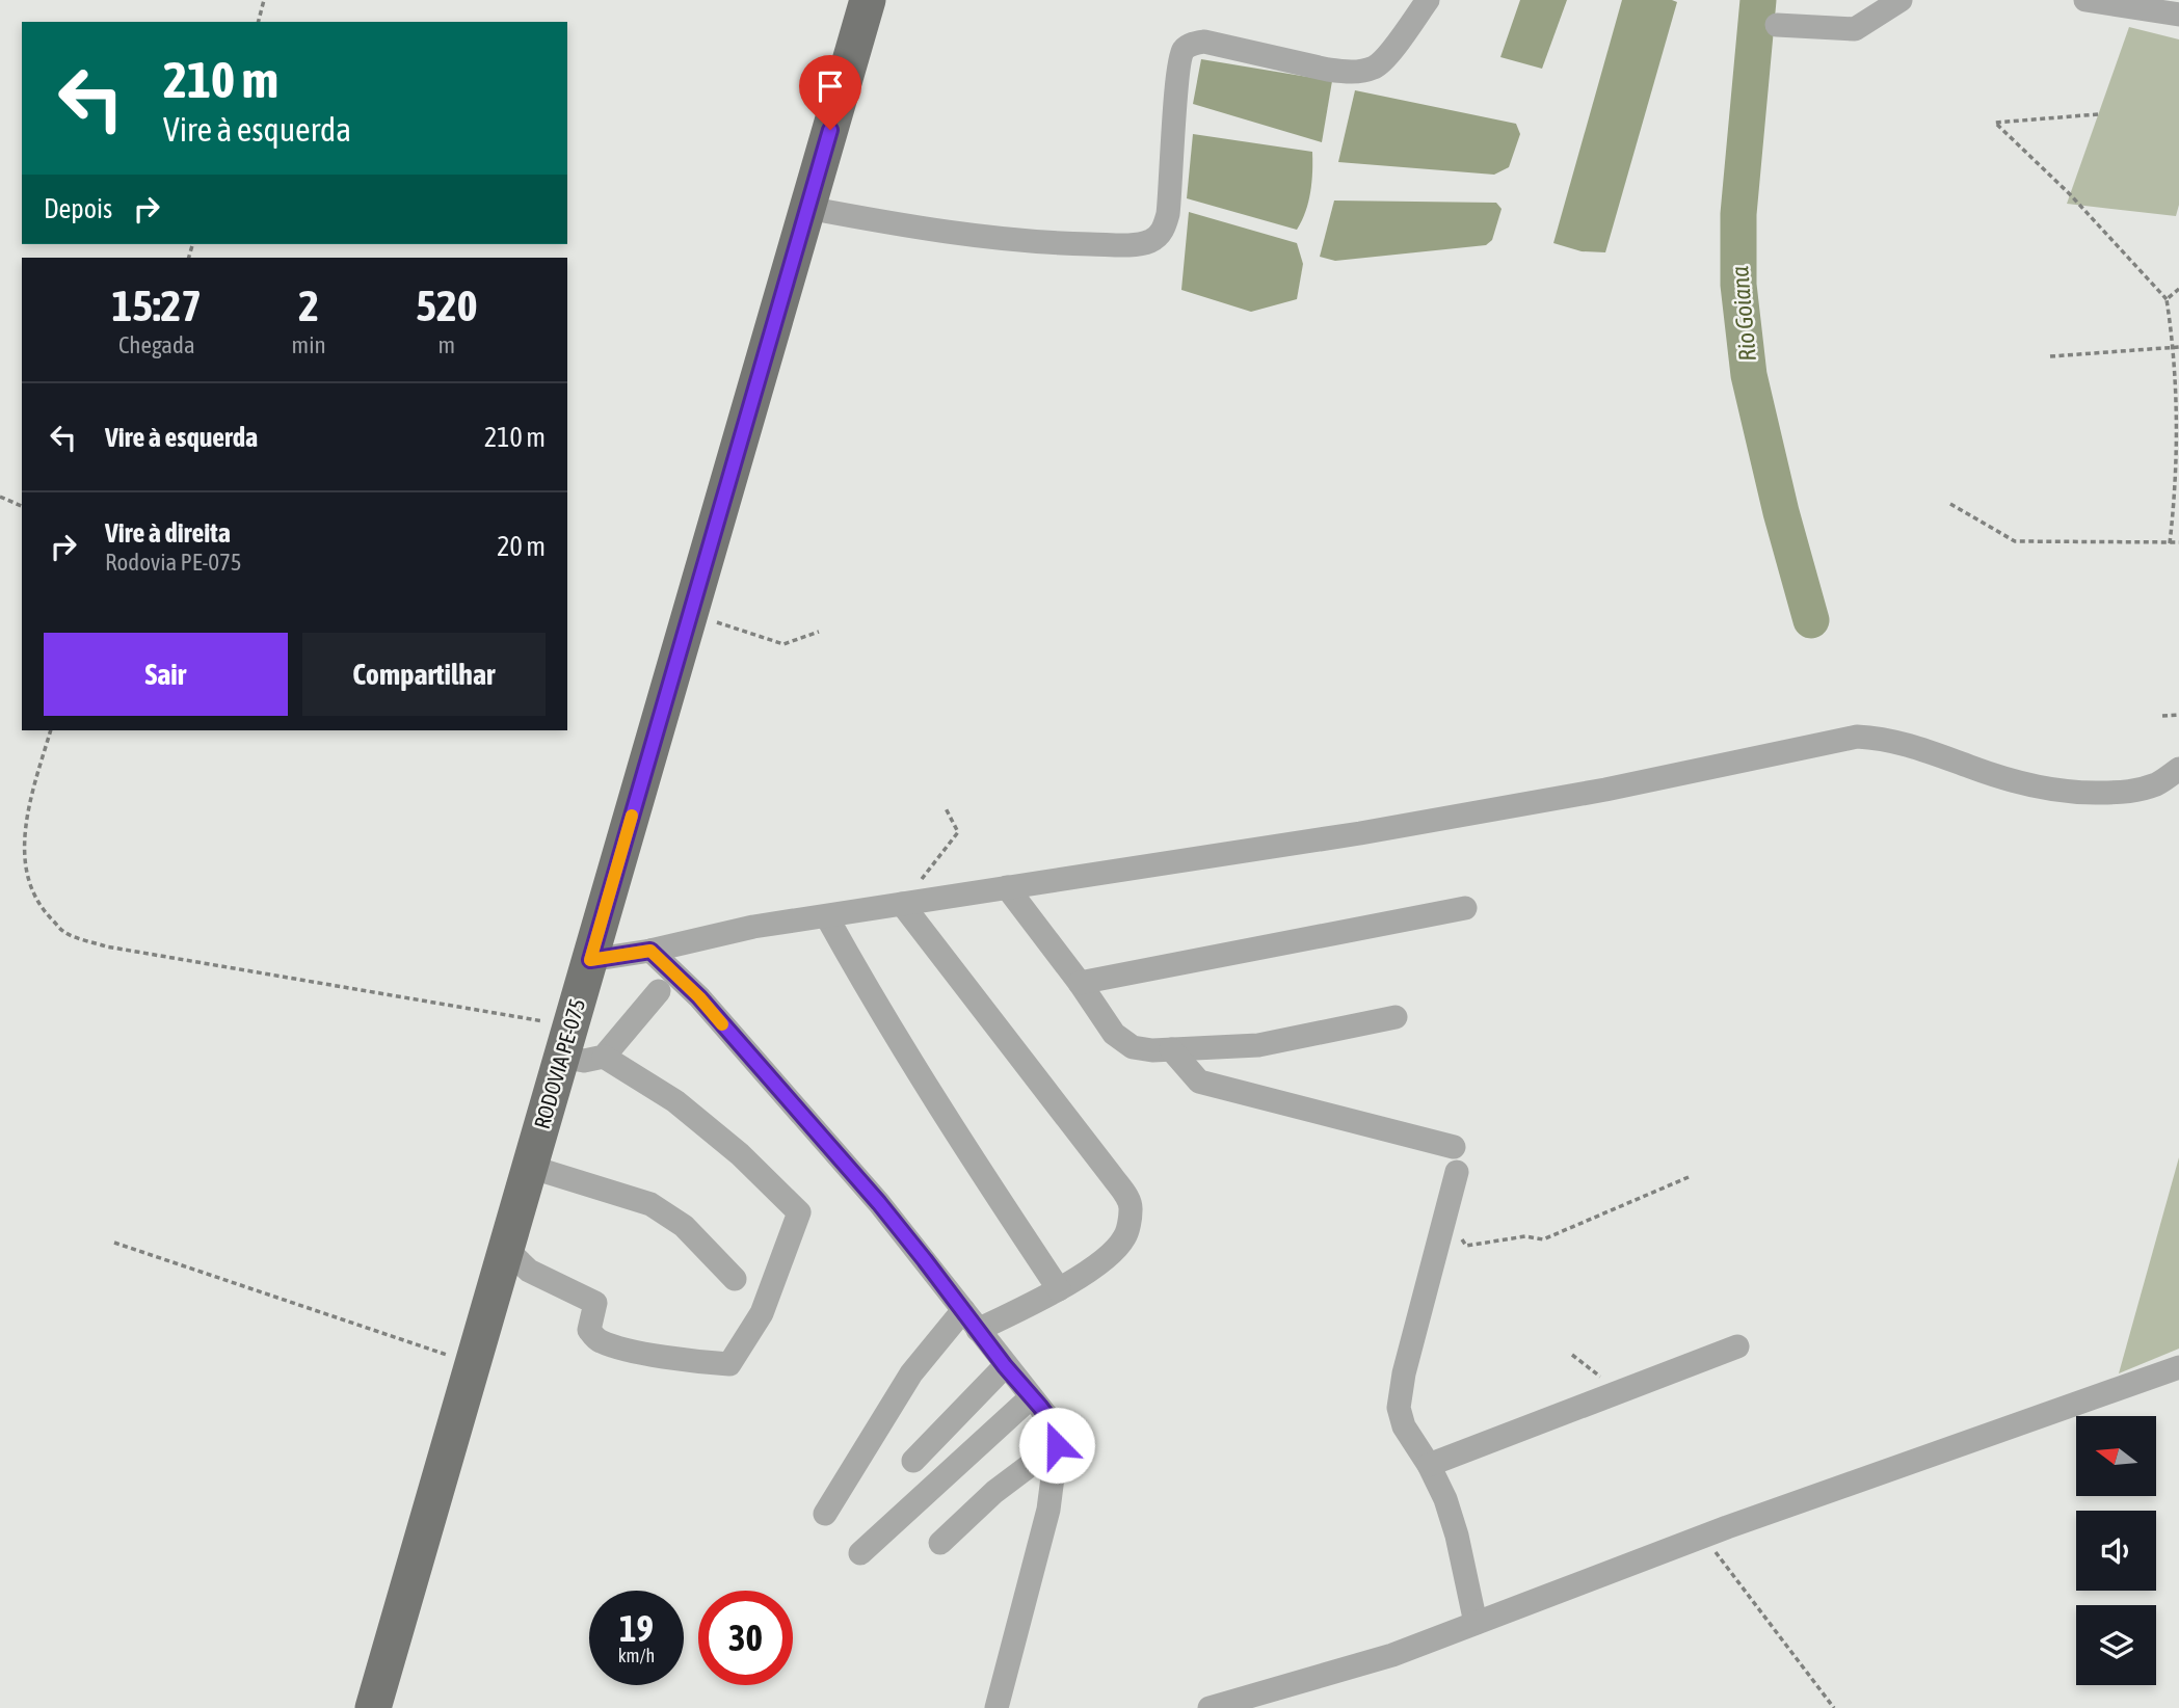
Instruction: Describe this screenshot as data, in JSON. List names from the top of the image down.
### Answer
{
  "streets": {
    "main road": ["RODOVIA PE-075"]
  },
  "water": ["Rio Goiana"],
  "north": "left",
  "page": {
    "turn": ["210 m", "Vire à esquerda"],
    "then": "Depois",
    "eta": [
      "15:27",
      "Chegada",
      "2",
      "min",
      "520",
      "m"
    ],
    "list": [
      {
        "name": "Vire à esquerda",
        "value": "210 m"
      },
      {
        "name": "Vire à direita",
        "note": "Rodovia PE-075",
        "value": "20 m"
      }
    ],
    "buttons": ["Sair", "Compartilhar"],
    "speed": "19 km/h",
    "limit": "30"
  }
}
